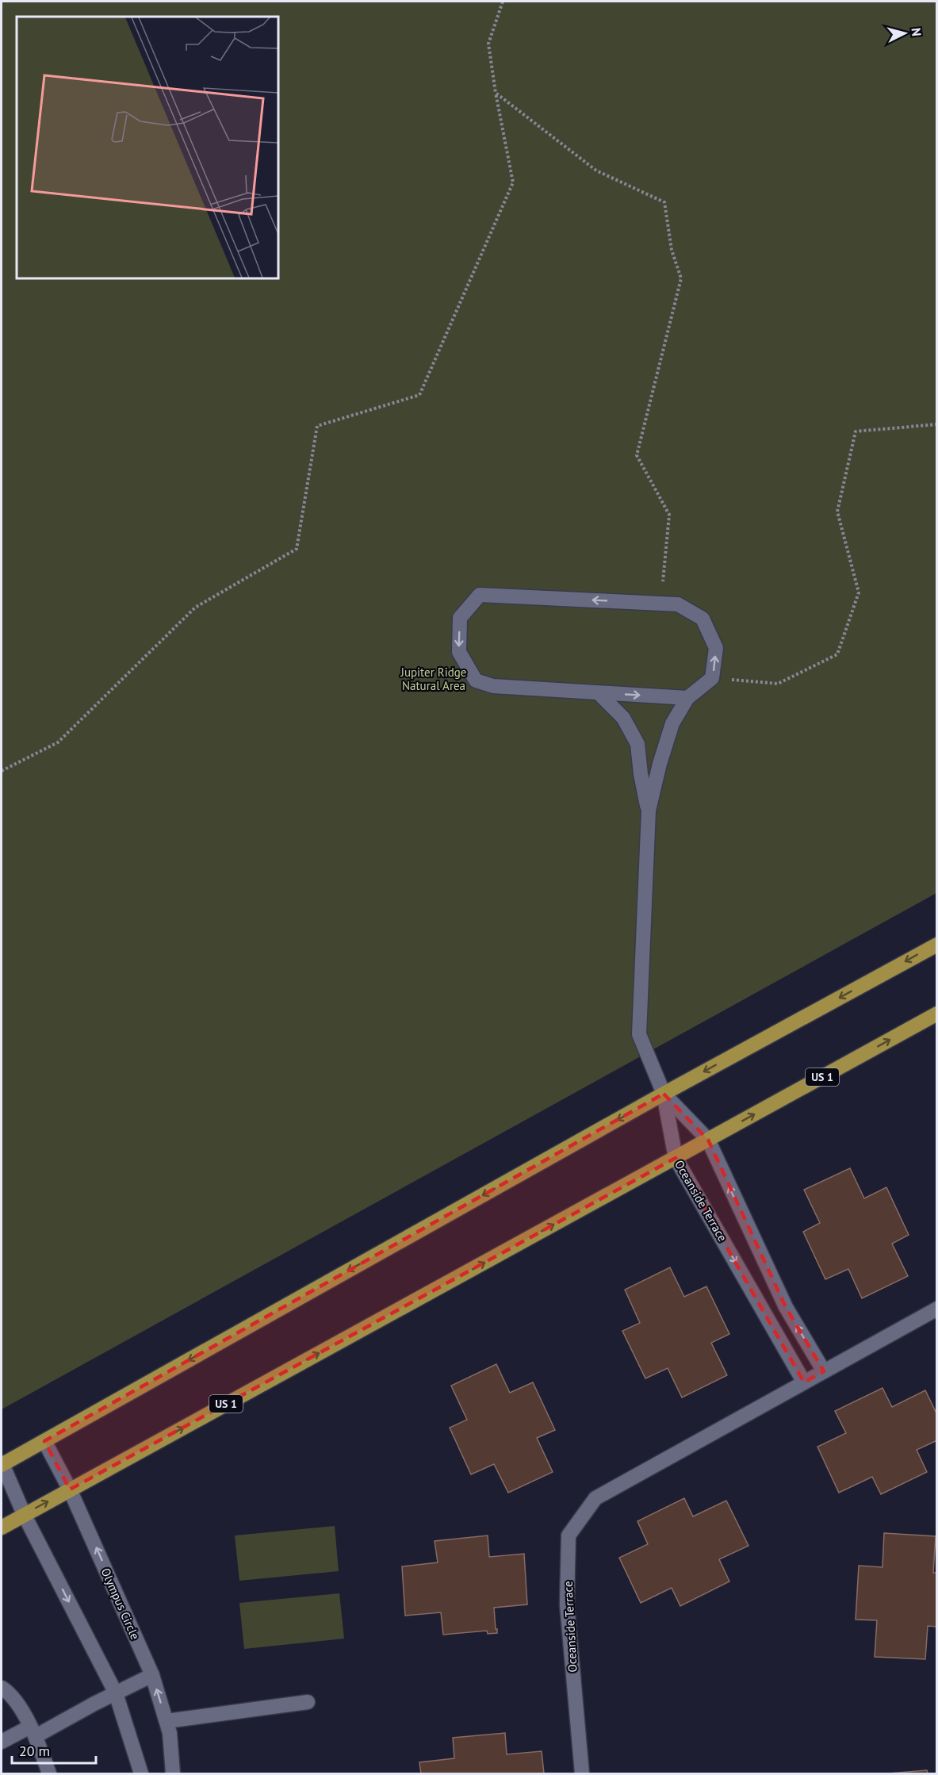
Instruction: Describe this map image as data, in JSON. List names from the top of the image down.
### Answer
{
  "streets": {
    "main road": ["US 1"],
    "street": ["Oceanside Terrace", "Olympus Circle"]
  },
  "crossings": [
    ["US 1", "Oceanside Terrace"],
    ["US 1", "Olympus Circle"]
  ],
  "parks": ["Jupiter Ridge Natural Area"],
  "scale_bar": "20 m",
  "north": "right"
}
